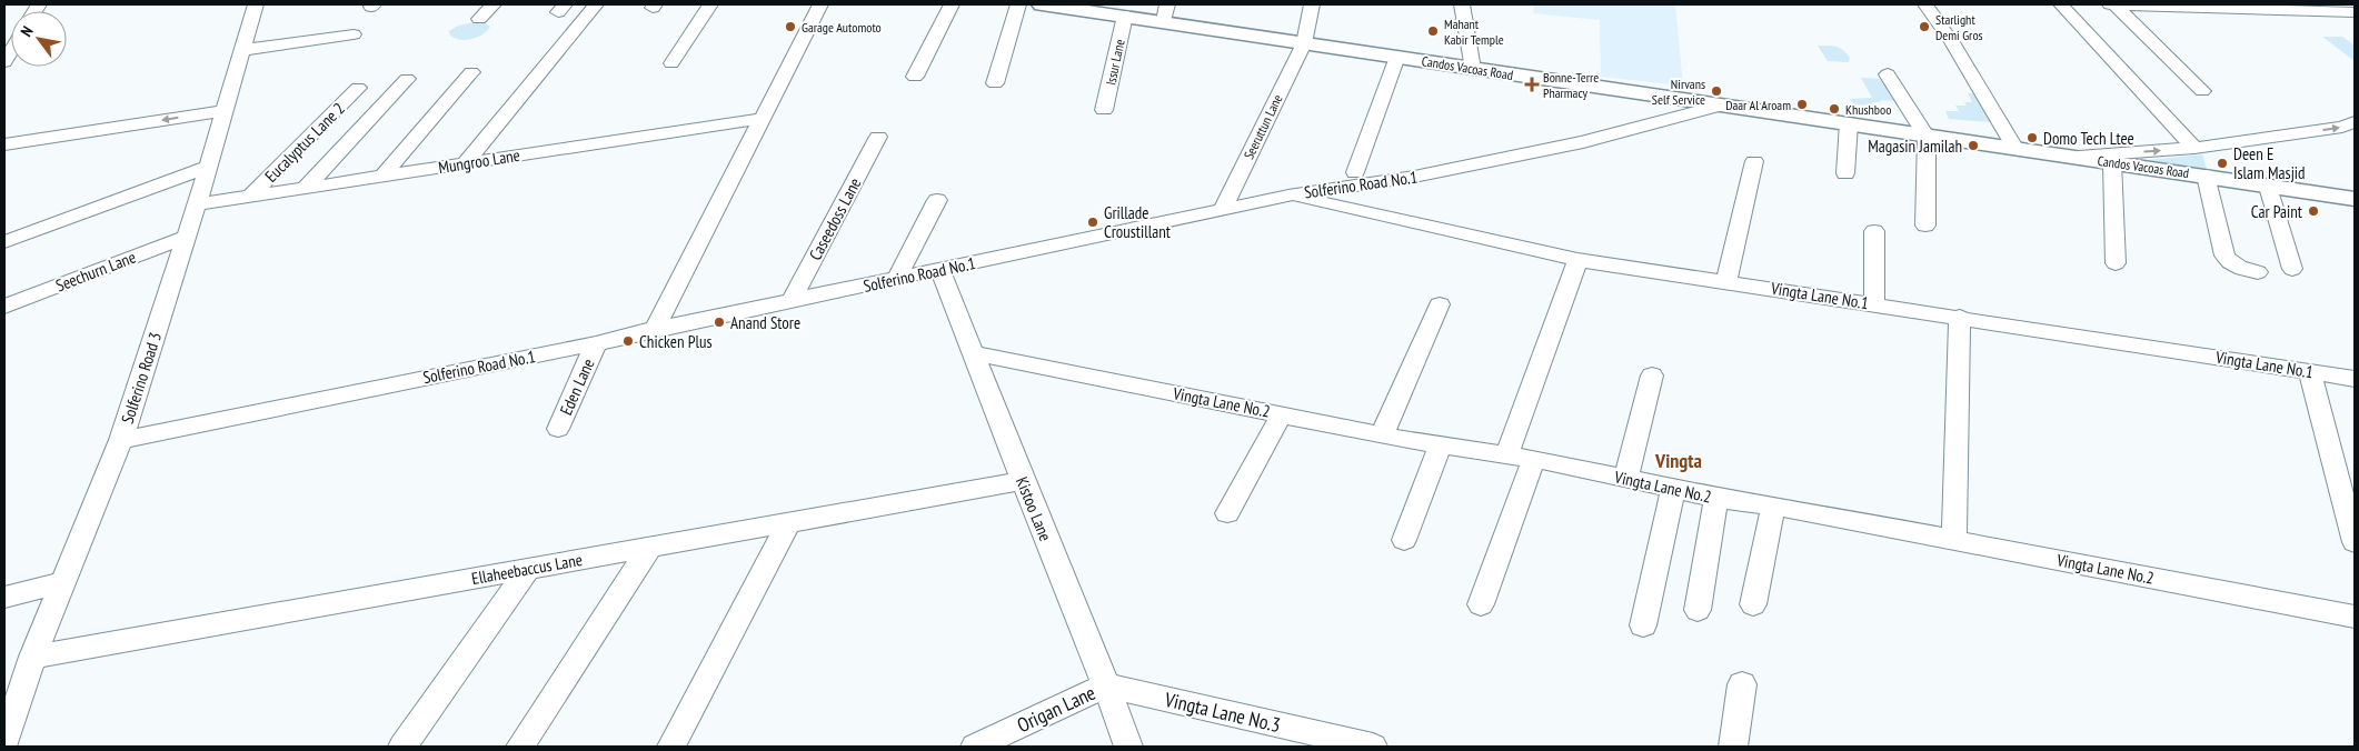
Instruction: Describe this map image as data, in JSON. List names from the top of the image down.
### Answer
{
  "streets": {
    "main road": ["Candos Vacoas Road"],
    "street": [
      "Issur Lane",
      "Seeruttun Lane",
      "Eucalyptus Lane 2",
      "Mungroo Lane",
      "Solferino Road No.1",
      "Caseedoss Lane",
      "Seechurn Lane",
      "Vingta Lane No.1",
      "Solferino Road 3",
      "Eden Lane",
      "Vingta Lane No.2",
      "Kistoo Lane",
      "Ellaheebaccus Lane",
      "Origan Lane",
      "Vingta Lane No.3"
    ]
  },
  "crossings": [
    ["Issur Lane", "Candos Vacoas Road"],
    ["Candos Vacoas Road", "Seeruttun Lane"],
    ["Candos Vacoas Road", "Solferino Road No.1"],
    ["Seeruttun Lane", "Solferino Road No.1"],
    ["Eucalyptus Lane 2", "Mungroo Lane"],
    ["Mungroo Lane", "Solferino Road 3"],
    ["Solferino Road No.1", "Caseedoss Lane"],
    ["Solferino Road No.1", "Vingta Lane No.1"],
    ["Solferino Road No.1", "Solferino Road 3"],
    ["Solferino Road No.1", "Eden Lane"],
    ["Solferino Road No.1", "Kistoo Lane"],
    ["Seechurn Lane", "Solferino Road 3"],
    ["Solferino Road 3", "Ellaheebaccus Lane"],
    ["Vingta Lane No.2", "Kistoo Lane"],
    ["Kistoo Lane", "Ellaheebaccus Lane"],
    ["Kistoo Lane", "Origan Lane"],
    ["Kistoo Lane", "Vingta Lane No.3"],
    ["Origan Lane", "Vingta Lane No.3"]
  ],
  "districts": ["Vingta"],
  "places": {
    "other": [
      "Garage Automoto",
      "Starlight Demi Gros",
      "Mahant Kabir Temple",
      "Nirvans Self Service",
      "Daar Al Aroam",
      "Khushboo",
      "Domo Tech Ltee",
      "Magasin Jamilah",
      "Deen E Islam Masjid",
      "Car Paint",
      "Grillade Croustillant",
      "Anand Store",
      "Chicken Plus"
    ],
    "health": ["Bonne-Terre Pharmacy"]
  },
  "north": "top left"
}
